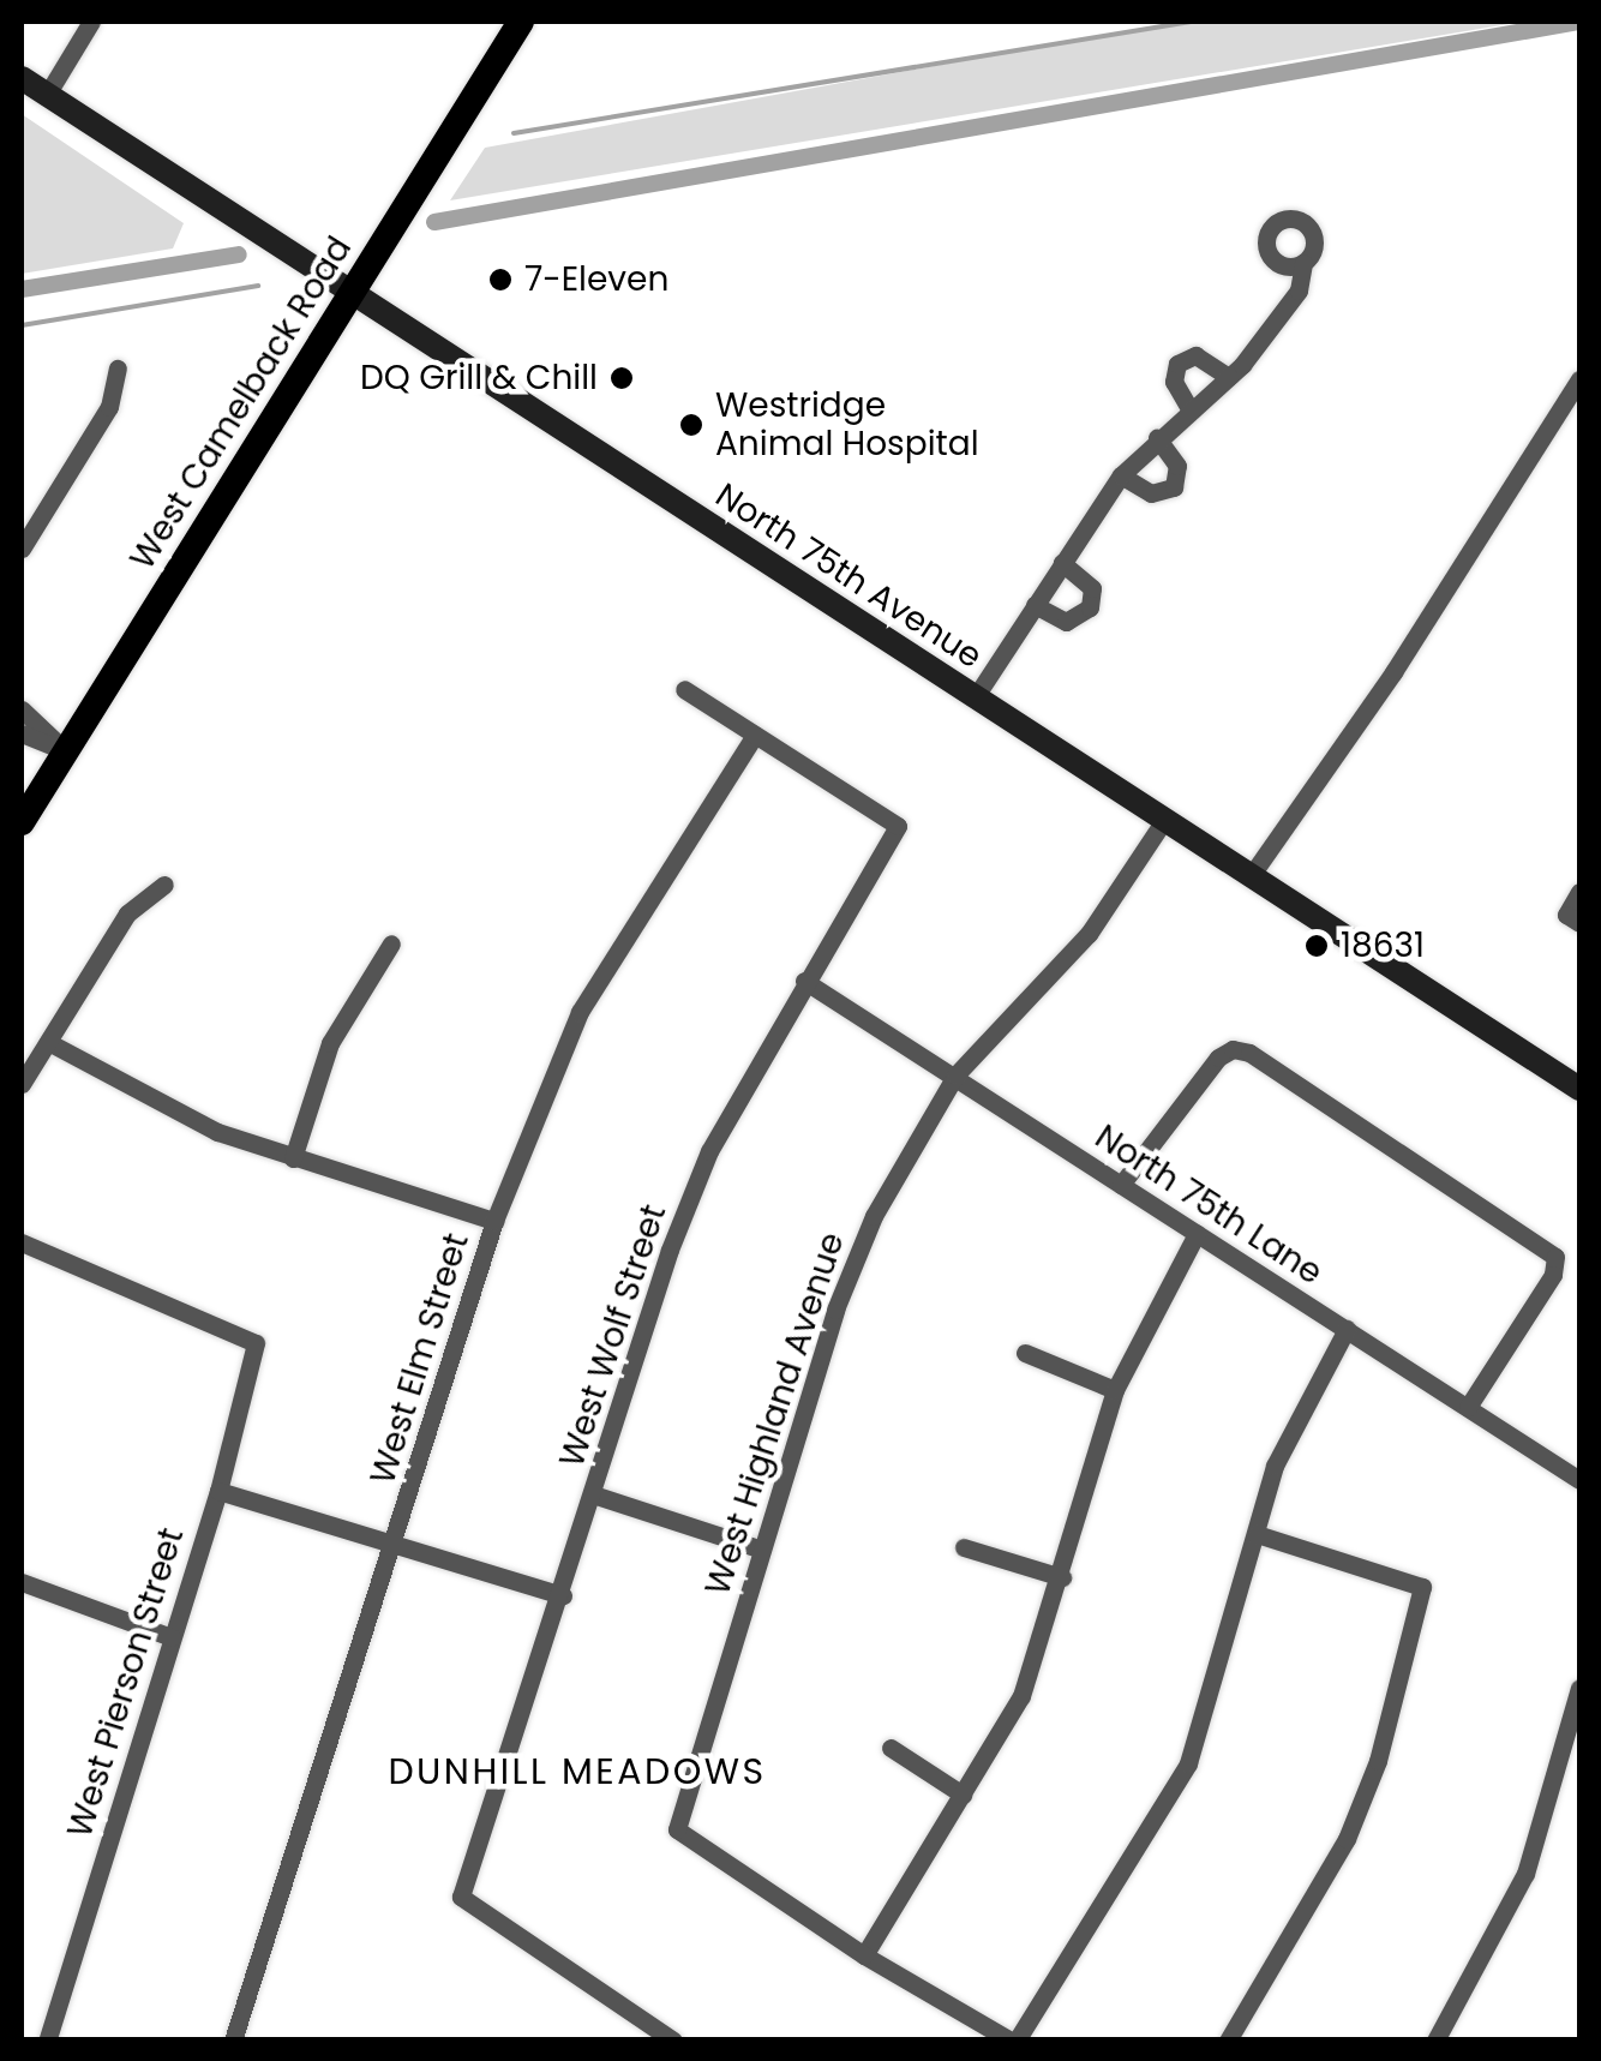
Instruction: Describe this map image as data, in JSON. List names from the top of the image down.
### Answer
{
  "streets": {
    "main road": ["West Camelback Road", "North 75th Avenue"],
    "street": [
      "North 75th Lane",
      "West Wolf Street",
      "West Elm Street",
      "West Highland Avenue",
      "West Pierson Street"
    ]
  },
  "crossings": [
    ["West Camelback Road", "North 75th Avenue"],
    ["North 75th Avenue", "West Highland Avenue"],
    ["North 75th Lane", "West Wolf Street"],
    ["North 75th Lane", "West Highland Avenue"],
    ["West Wolf Street", "West Elm Street"]
  ],
  "districts": ["DUNHILL MEADOWS"],
  "places": [
    "7-Eleven",
    "DQ Grill & Chill",
    "Westridge Animal Hospital",
    "18631"
  ]
}
